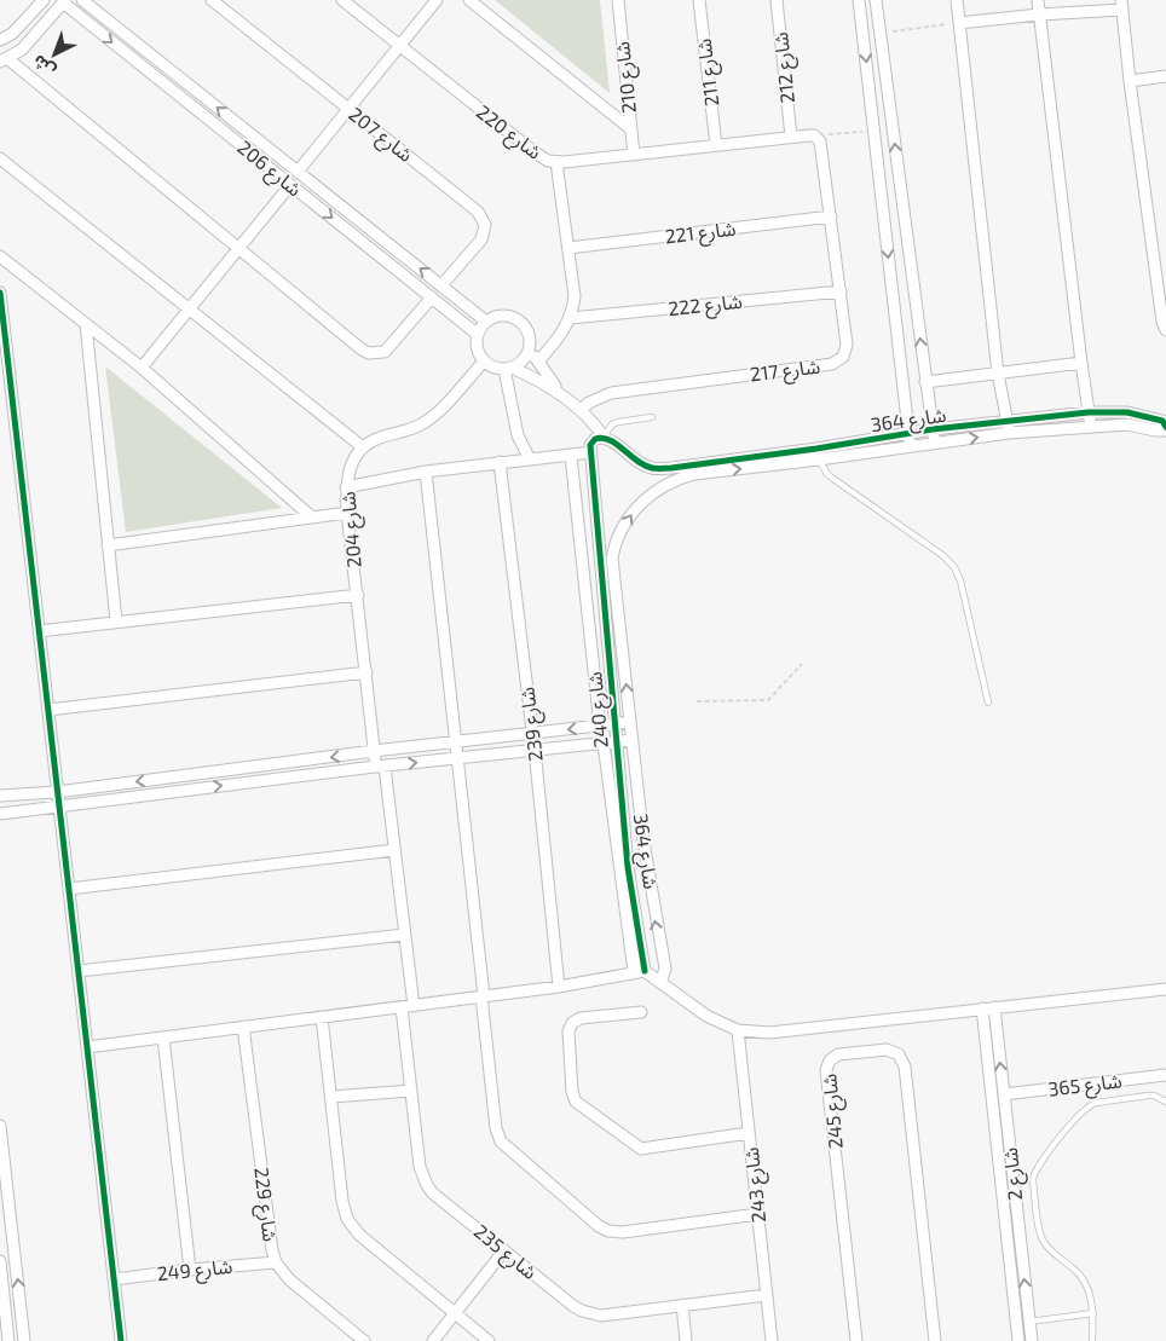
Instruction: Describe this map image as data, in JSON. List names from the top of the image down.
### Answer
{
  "streets": {
    "street": [
      "شارع 212",
      "شارع 211",
      "شارع 210",
      "شارع 220",
      "شارع 207",
      "شارع 206",
      "شارع 221",
      "شارع 222",
      "شارع 217",
      "شارع 364",
      "شارع 204",
      "شارع 240",
      "شارع 239",
      "شارع 365",
      "شارع 245",
      "شارع 2",
      "شارع 243",
      "شارع 229",
      "شارع 235",
      "شارع 249"
    ]
  },
  "crossings": [
    ["شارع 212", "شارع 220"],
    ["شارع 211", "شارع 220"],
    ["شارع 210", "شارع 220"],
    ["شارع 220", "شارع 217"],
    ["شارع 207", "شارع 206"],
    ["شارع 221", "شارع 217"],
    ["شارع 222", "شارع 217"],
    ["شارع 365", "شارع 2"],
    ["شارع 243", "شارع 235"],
    ["شارع 229", "شارع 249"]
  ],
  "north": "bottom left"
}
